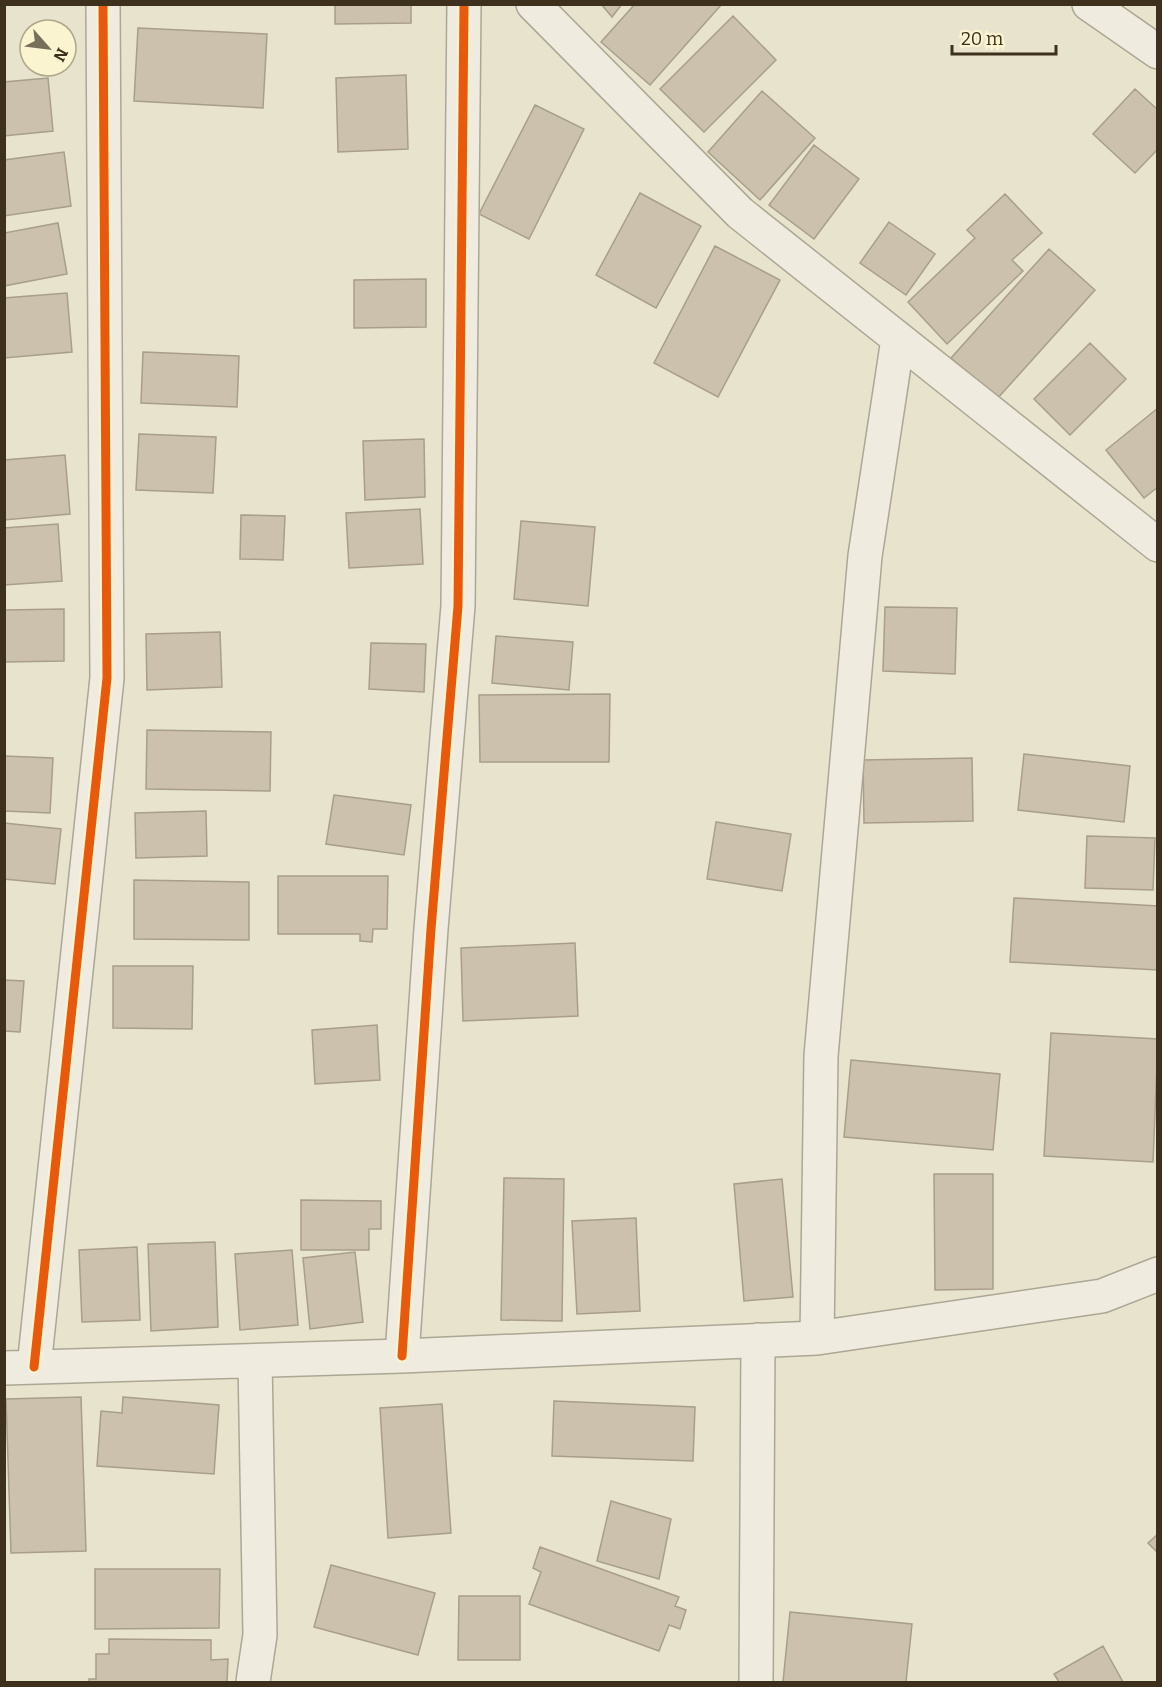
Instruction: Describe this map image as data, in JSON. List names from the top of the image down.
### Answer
{
  "scale_bar": "20 m",
  "north": "bottom right"
}
